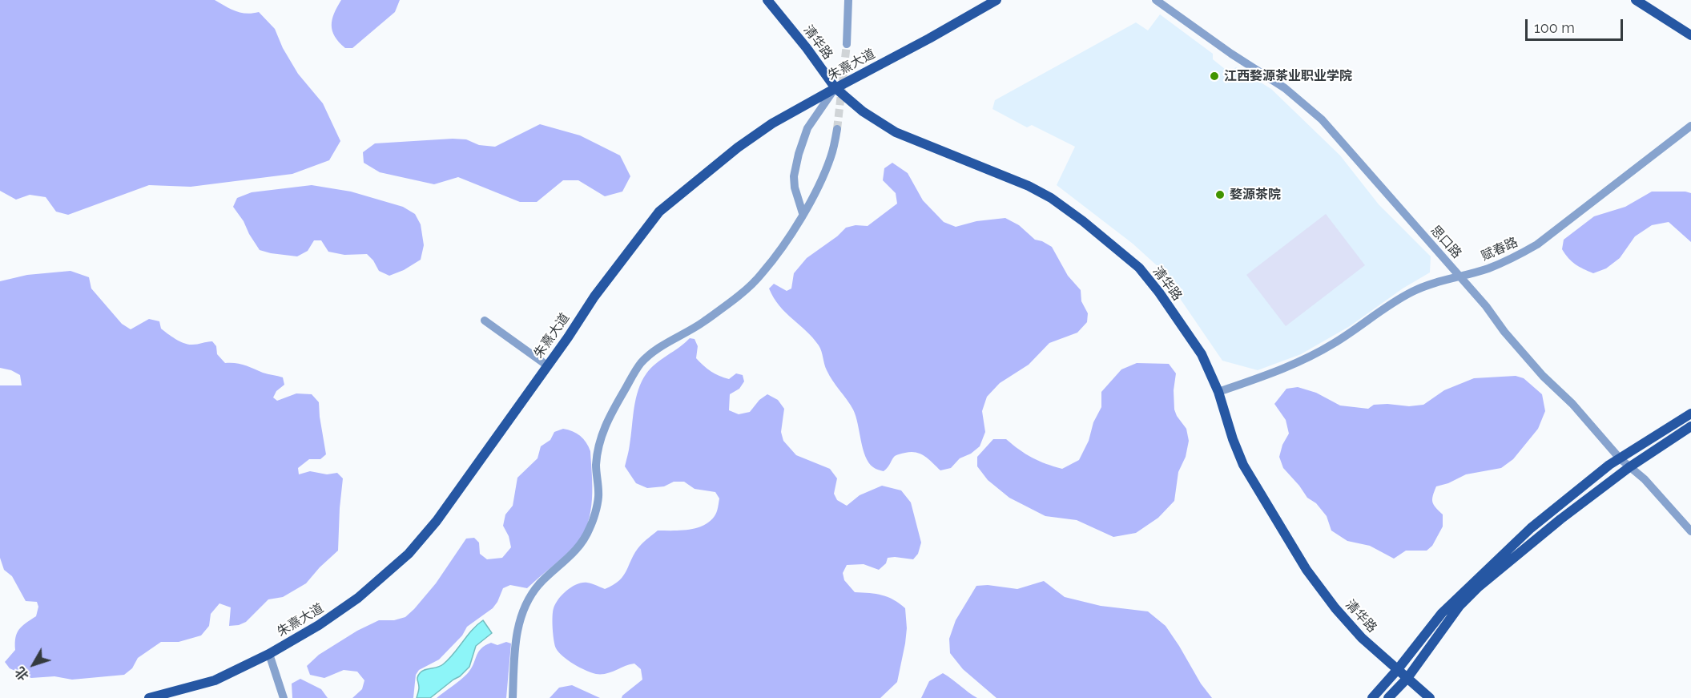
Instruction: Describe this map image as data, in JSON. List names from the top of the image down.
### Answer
{
  "streets": {
    "main road": ["清华路", "朱熹大道"],
    "street": ["思口路", "赋春路"]
  },
  "crossings": [
    ["清华路", "朱熹大道"],
    ["清华路", "赋春路"],
    ["思口路", "赋春路"]
  ],
  "places": ["江西婺源茶业职业学院", "婺源茶院"],
  "scale_bar": "100 m",
  "north": "bottom left"
}
